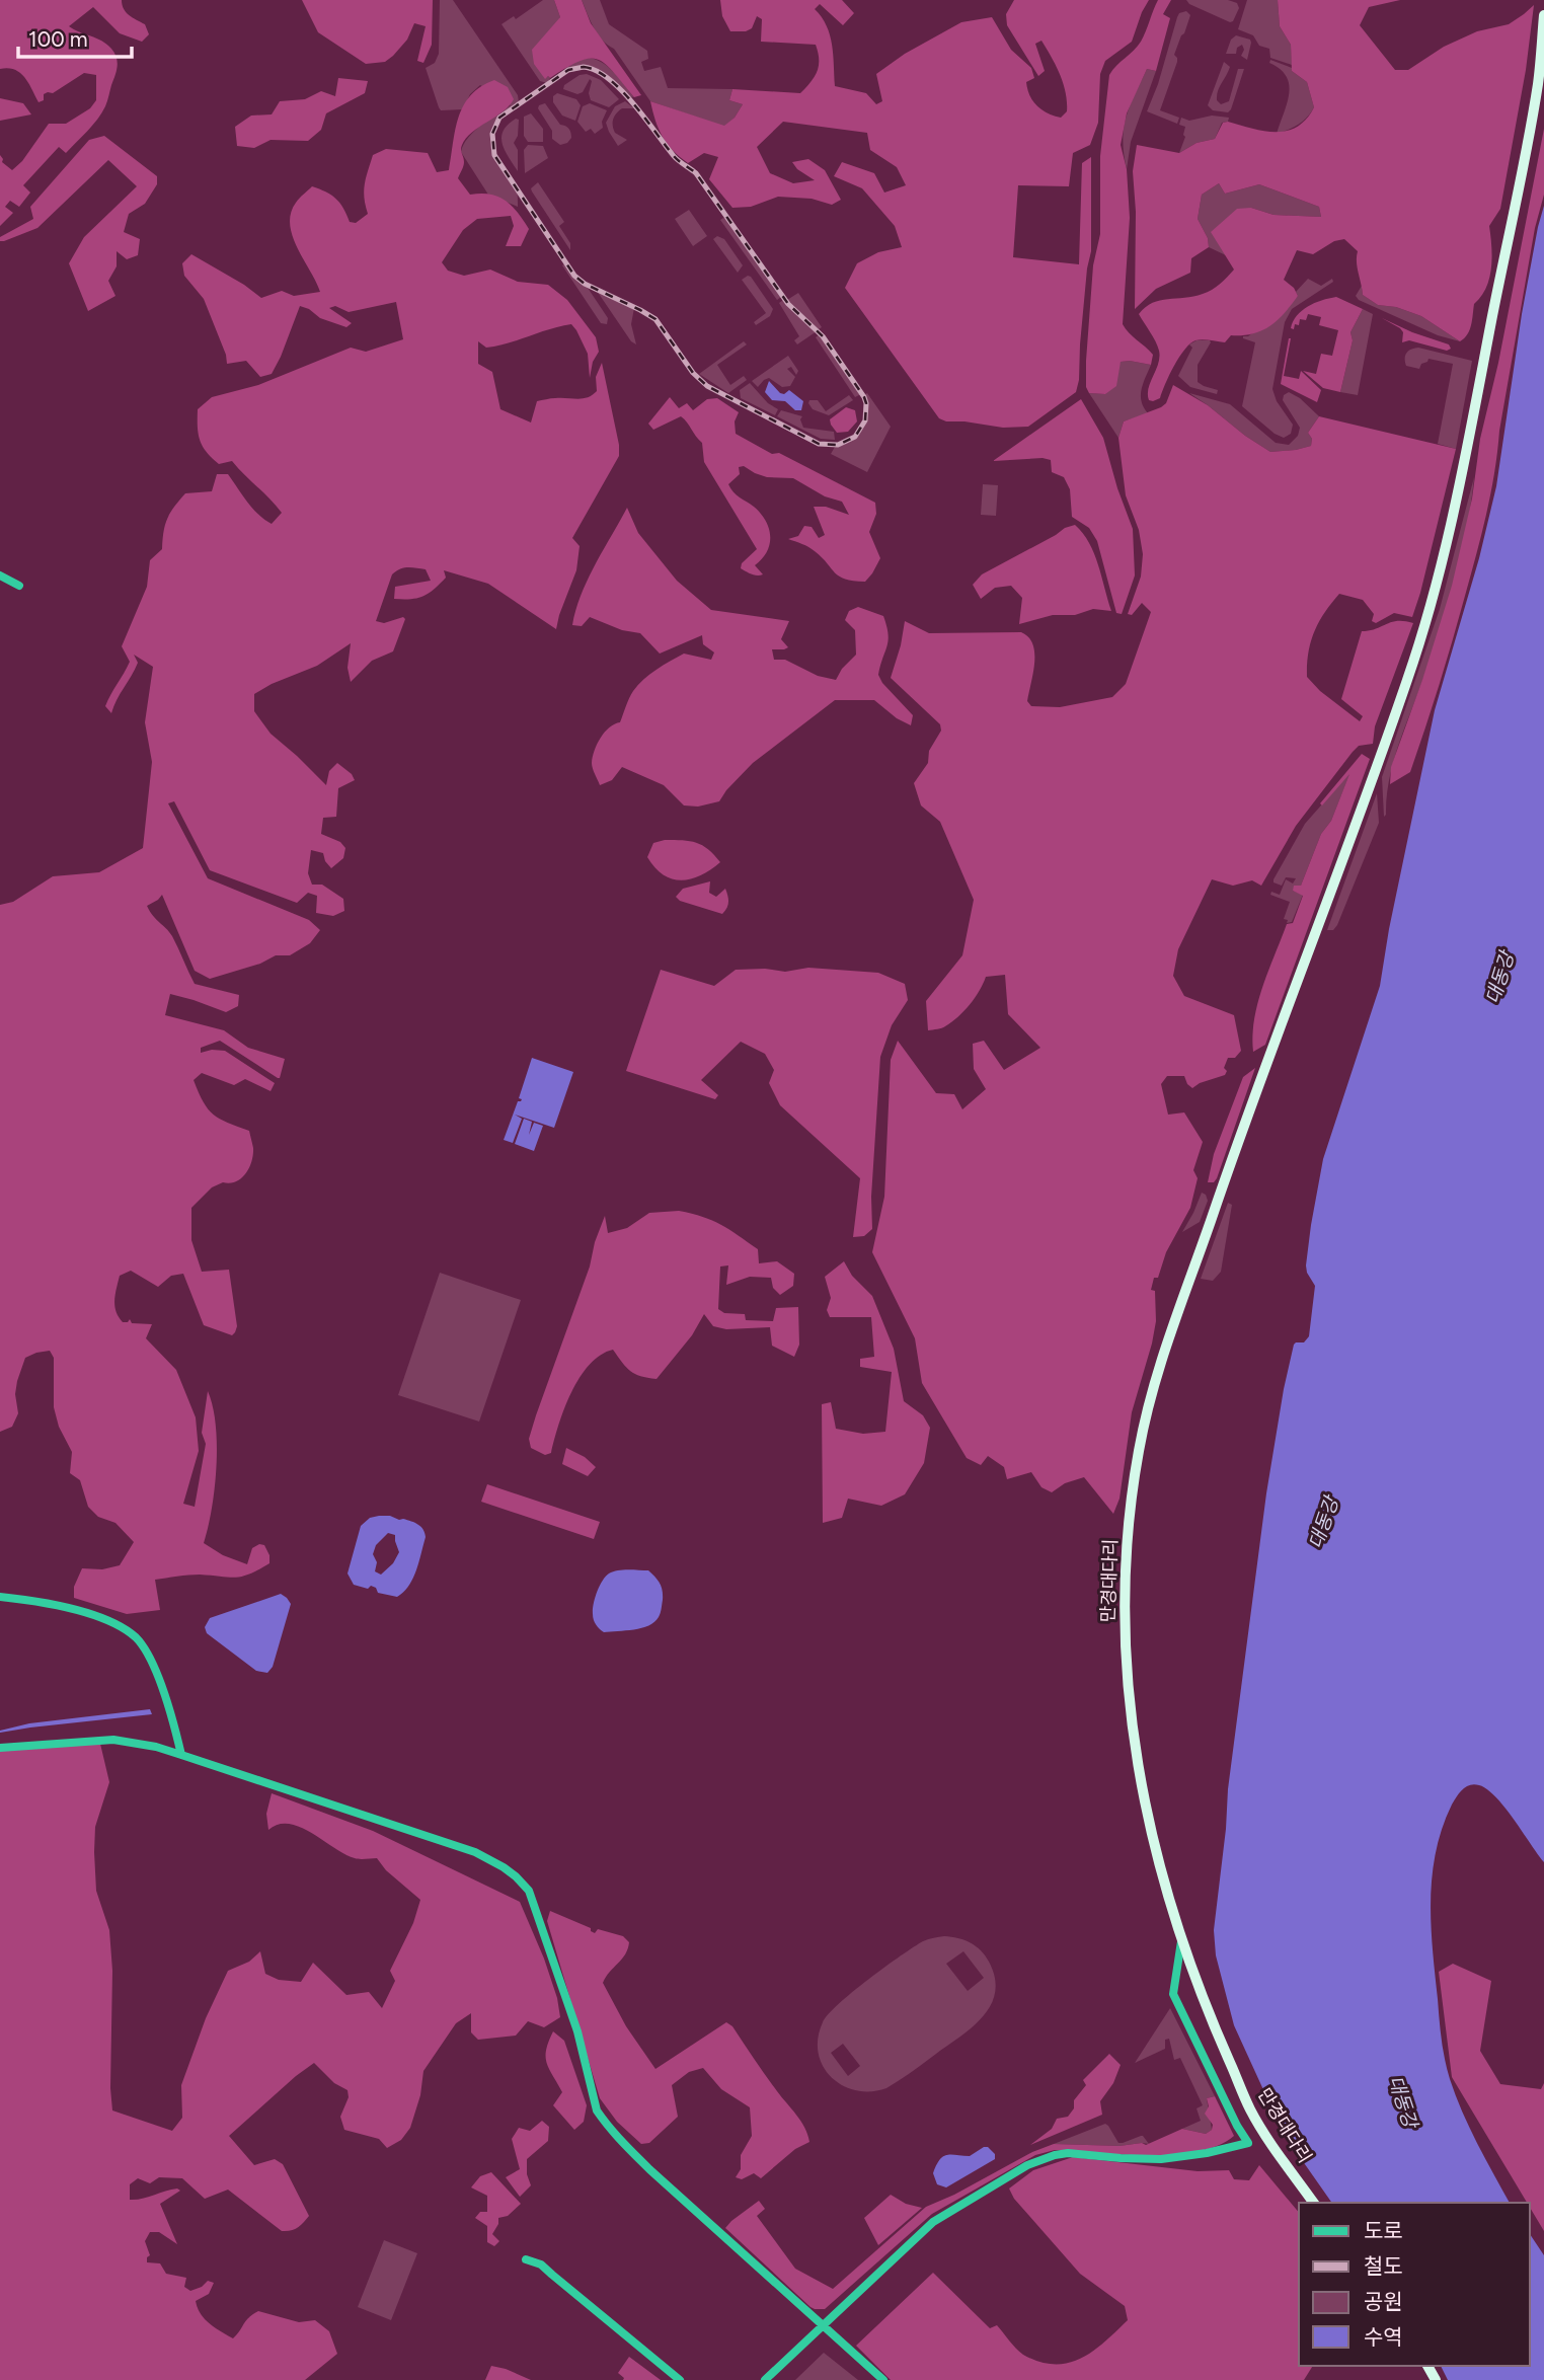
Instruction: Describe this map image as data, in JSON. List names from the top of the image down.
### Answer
{
  "streets": {
    "highway": ["만경대다리"]
  },
  "water": ["대동강"],
  "legend": [
    "도로",
    "철도",
    "공원",
    "수역"
  ],
  "scale_bar": "100 m"
}
